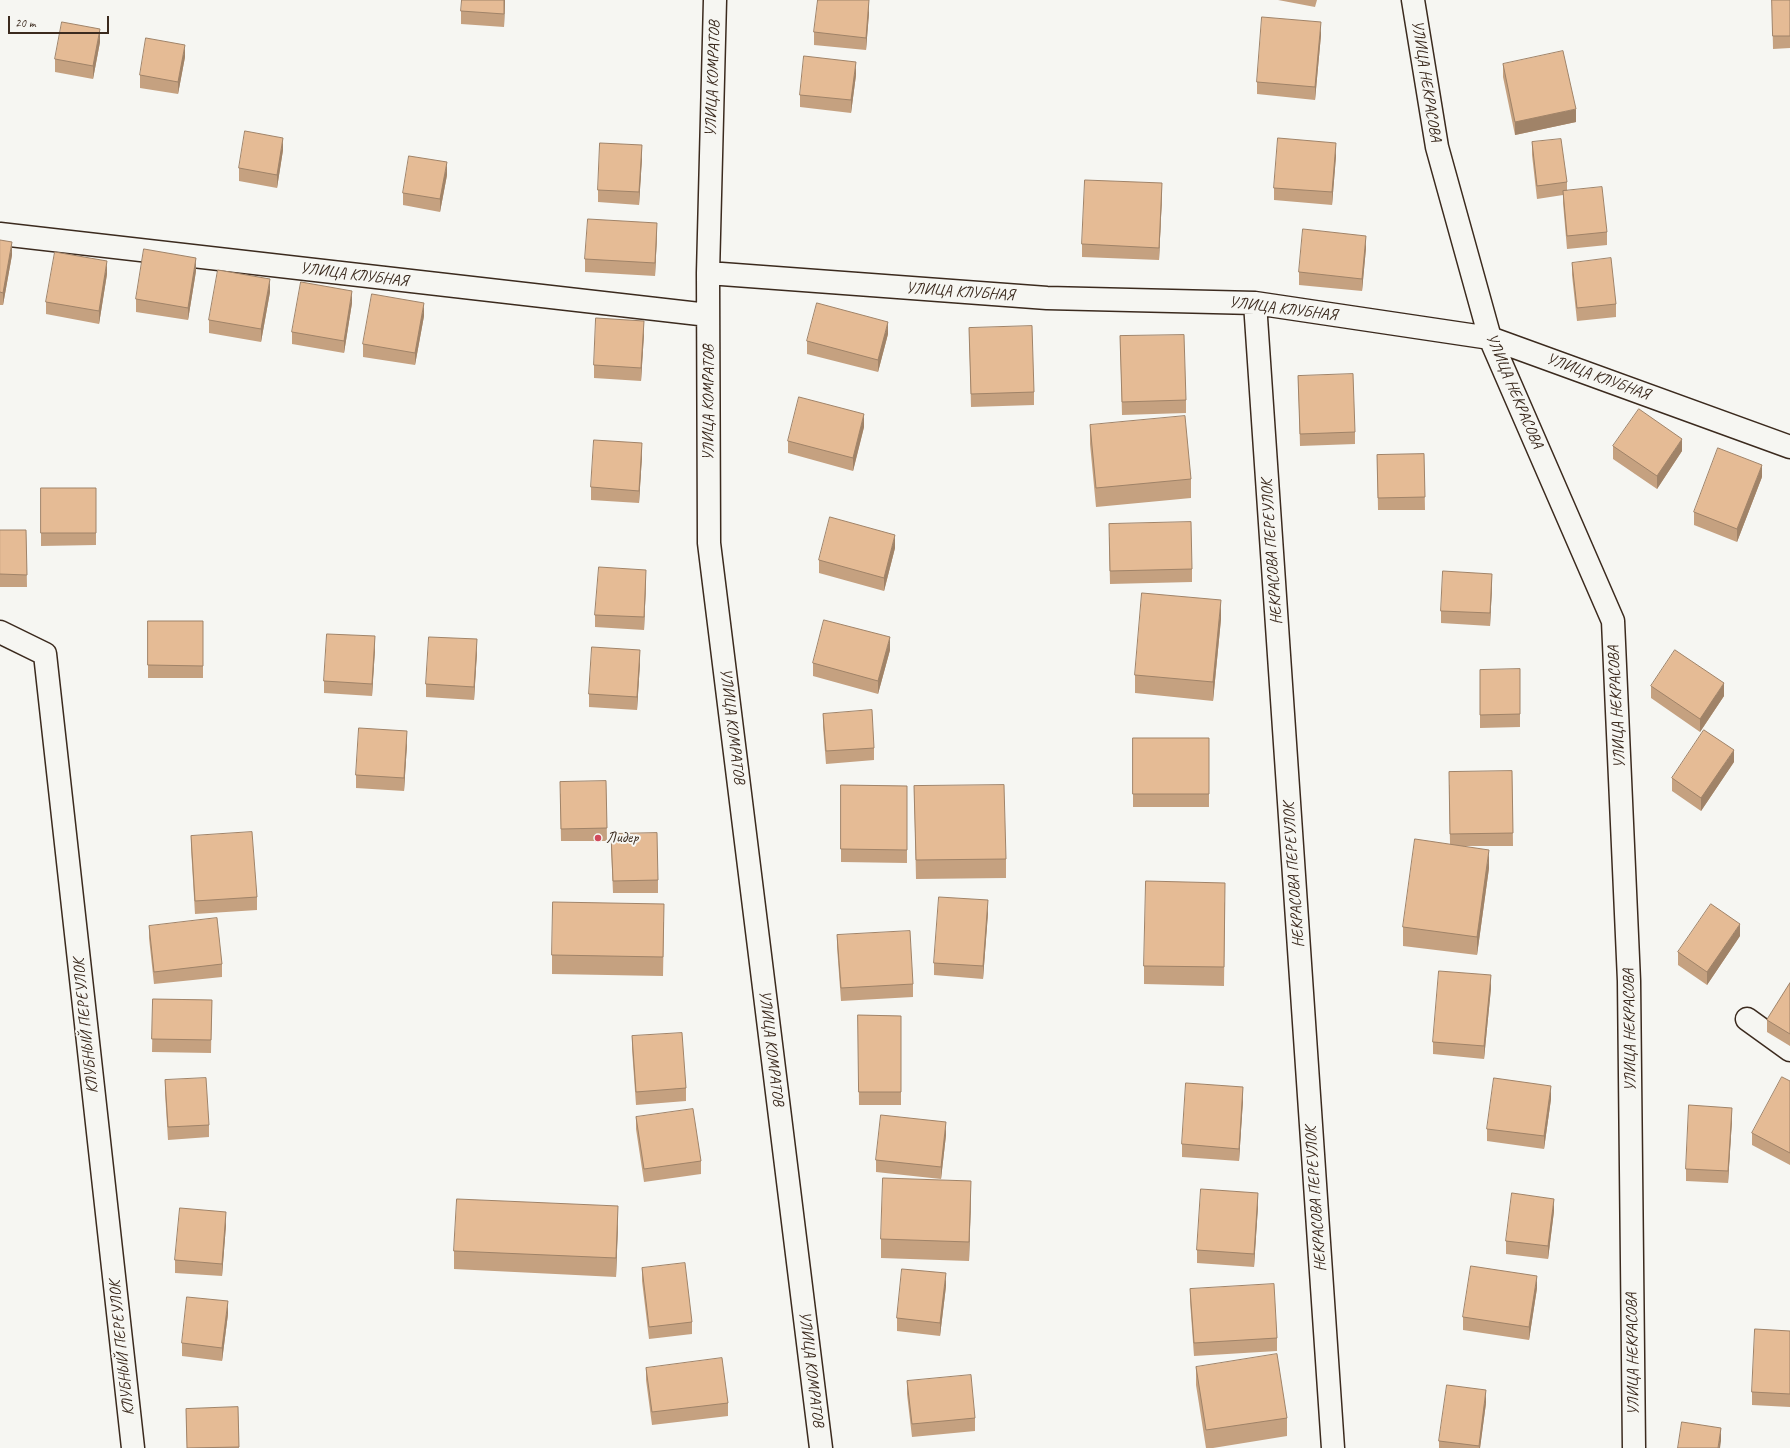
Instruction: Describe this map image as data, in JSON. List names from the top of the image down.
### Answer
{
  "streets": {
    "street": [
      "УЛИЦА КОМРАТОВ",
      "УЛИЦА НЕКРАСОВА",
      "УЛИЦА КЛУБНАЯ",
      "НЕКРАСОВА ПЕРЕУЛОК",
      "КЛУБНЫЙ ПЕРЕУЛОК"
    ]
  },
  "crossings": [
    ["УЛИЦА КОМРАТОВ", "УЛИЦА КЛУБНАЯ"],
    ["УЛИЦА НЕКРАСОВА", "УЛИЦА КЛУБНАЯ"],
    ["УЛИЦА КЛУБНАЯ", "НЕКРАСОВА ПЕРЕУЛОК"]
  ],
  "places": ["Лидер"],
  "scale_bar": "20 m"
}
